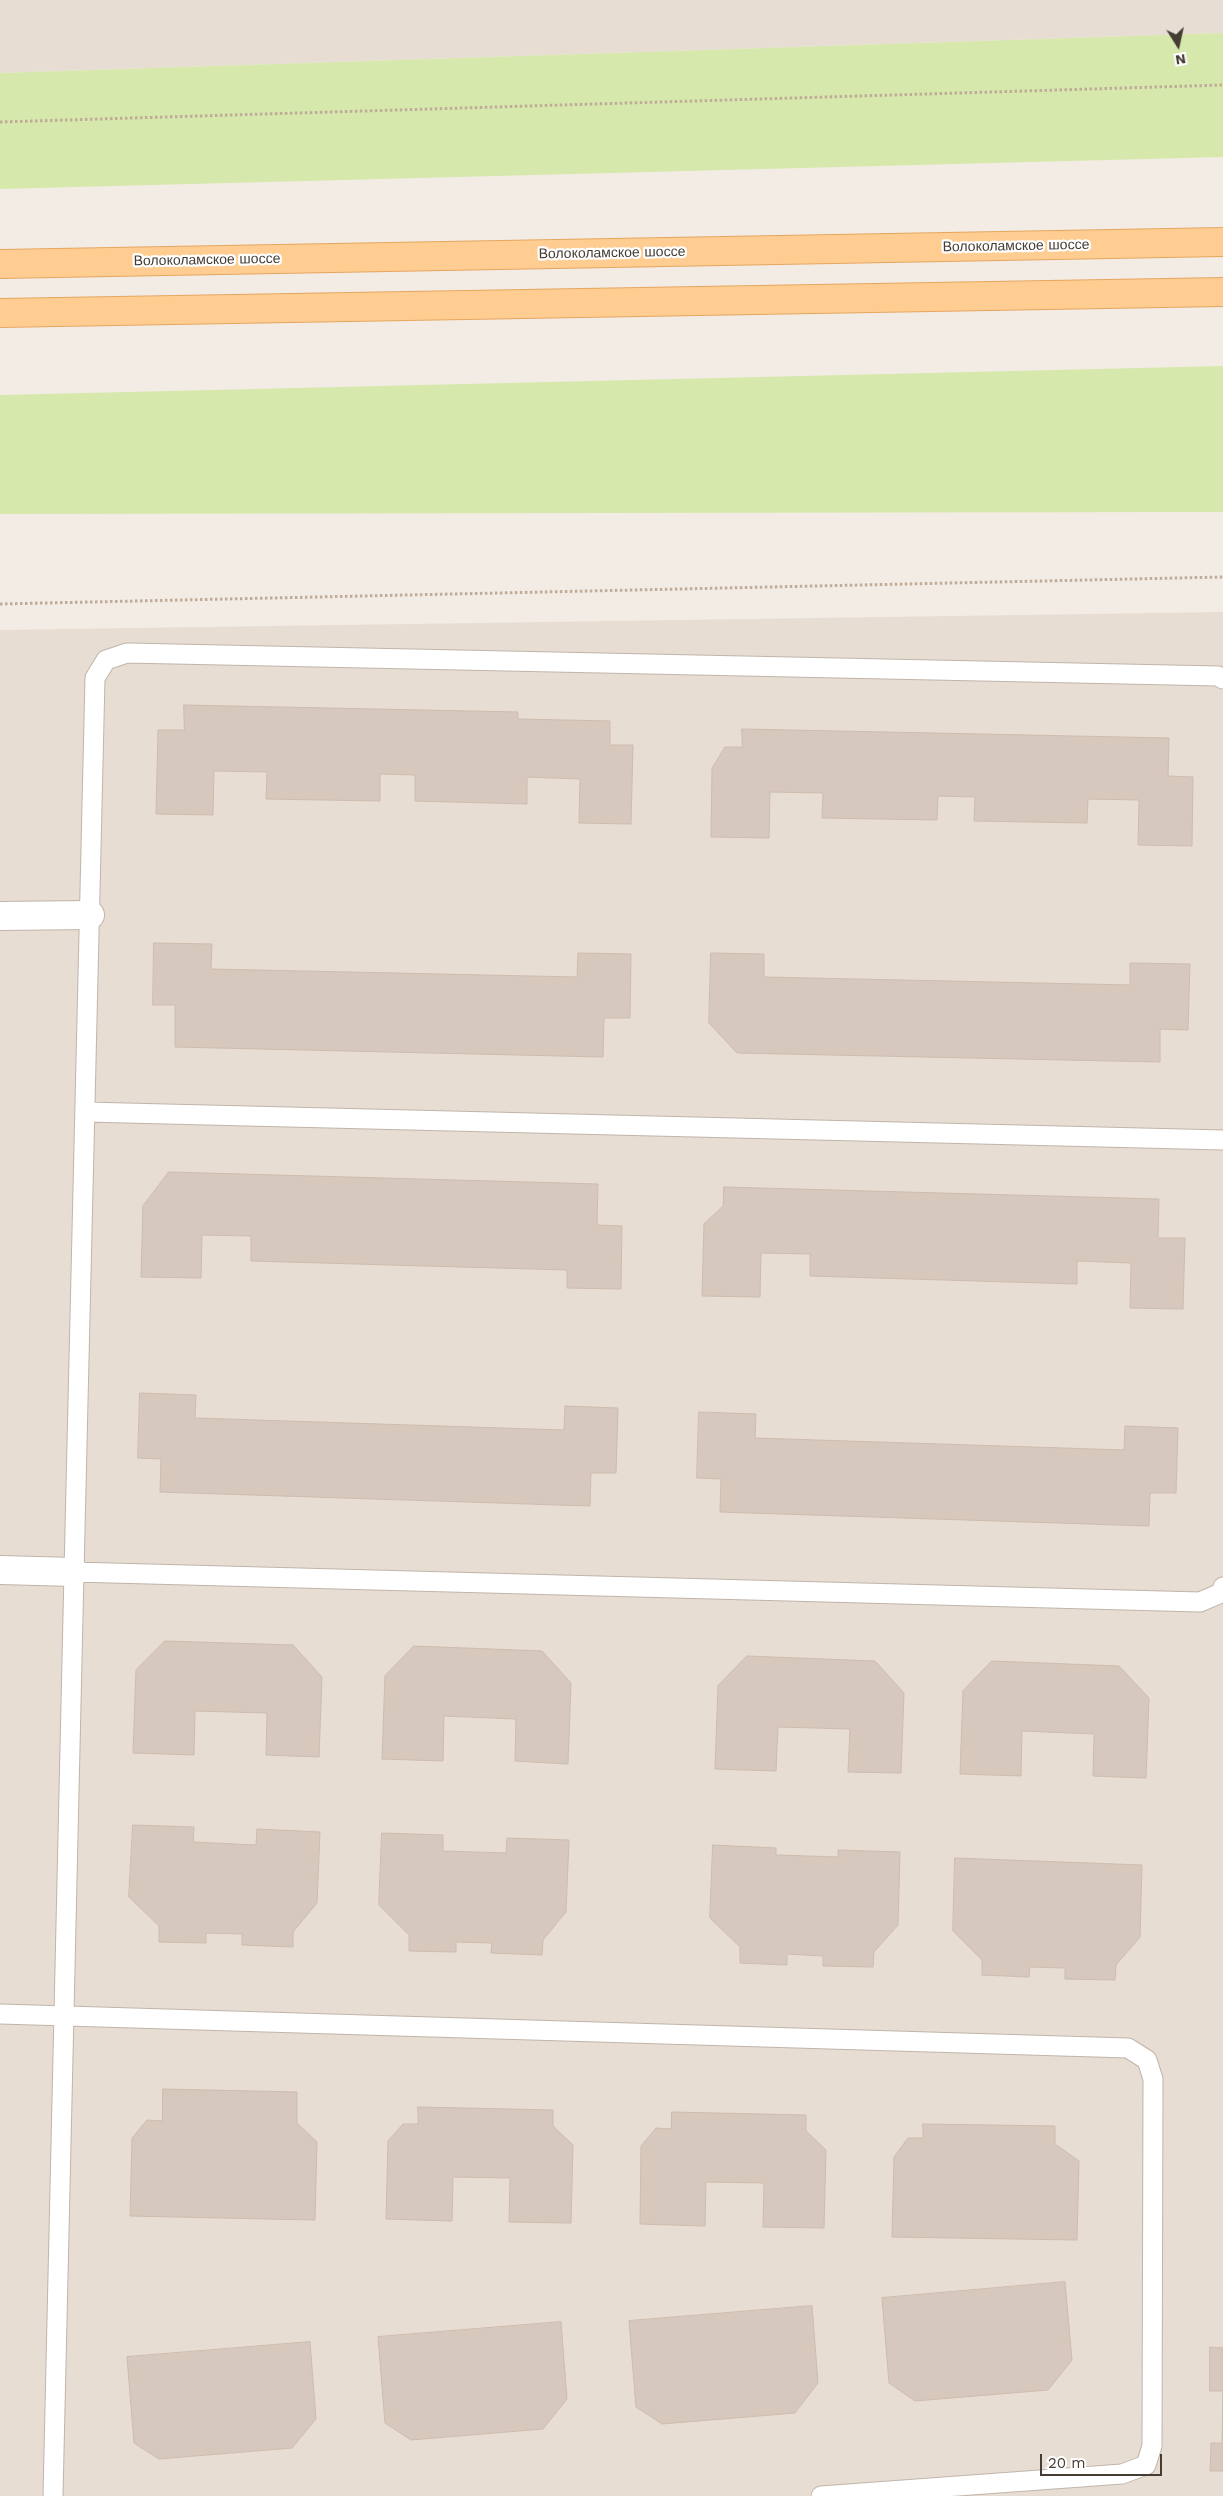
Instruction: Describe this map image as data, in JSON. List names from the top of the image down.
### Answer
{
  "streets": {
    "main road": ["Волоколамское шоссе"]
  },
  "scale_bar": "20 m",
  "north": "bottom"
}
